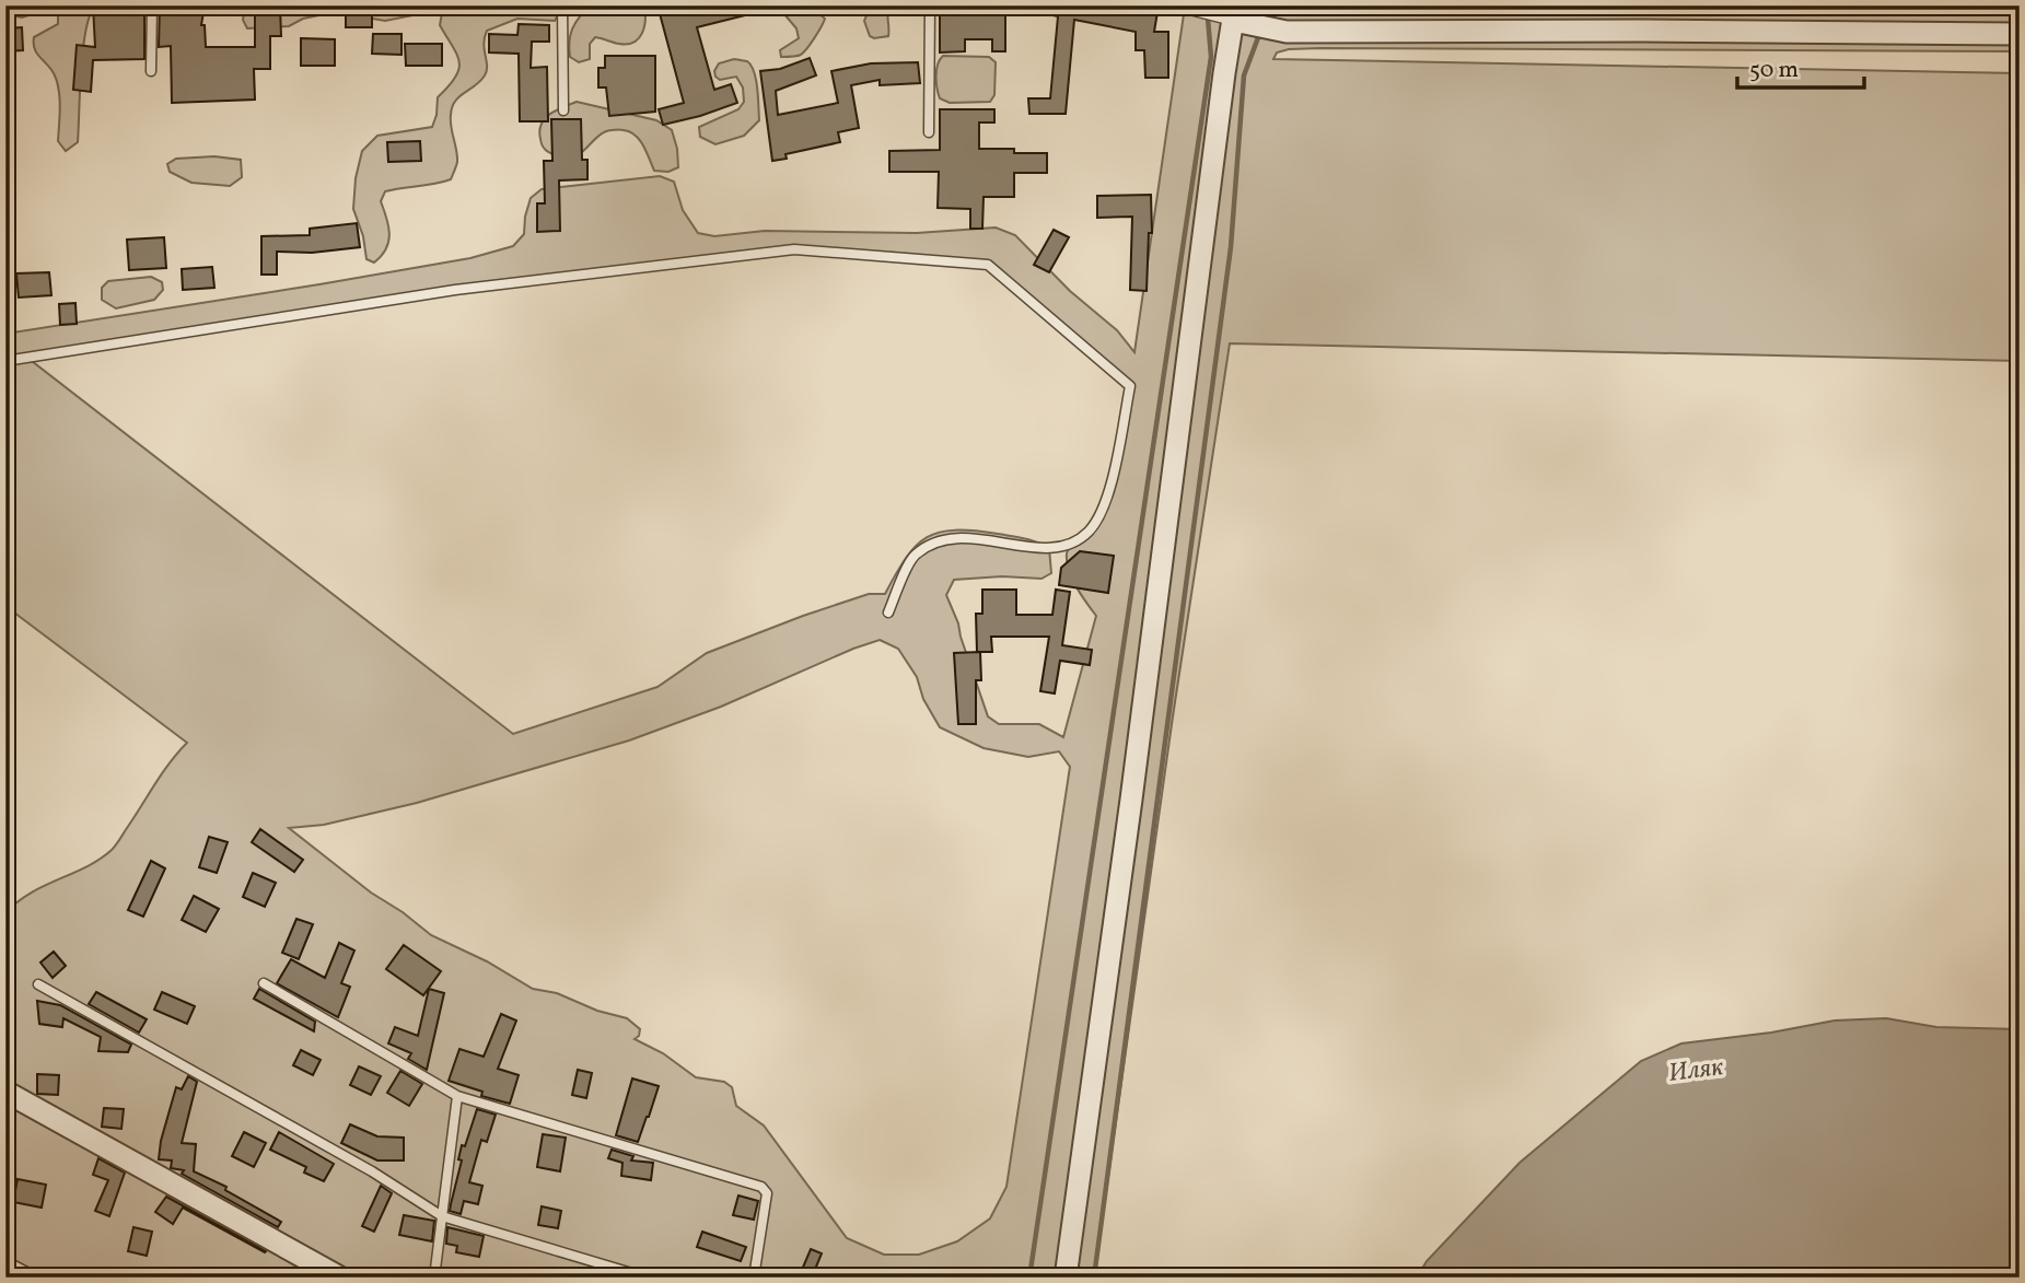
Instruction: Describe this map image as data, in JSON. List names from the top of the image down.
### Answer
{
  "water": ["Иляк"],
  "scale_bar": "50 m"
}
